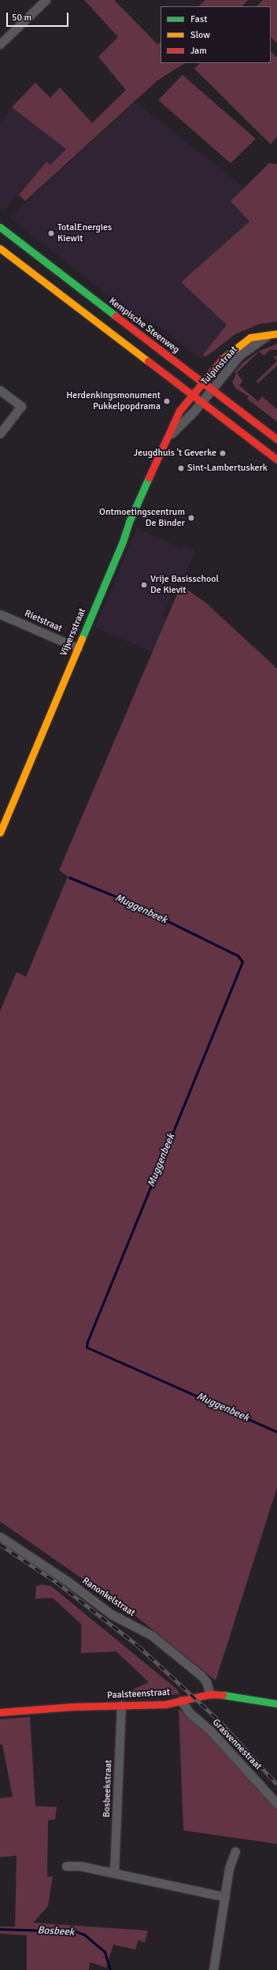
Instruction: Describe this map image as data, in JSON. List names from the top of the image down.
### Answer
{
  "streets": {
    "street": [
      "Kempische Steenweg",
      "Tulpinstraat",
      "Rietstraat",
      "Vijversstraat",
      "Ranonkelstraat",
      "Paalsteenstraat",
      "Grasvennestraat",
      "Bosbeekstraat"
    ]
  },
  "crossings": [
    ["Kempische Steenweg", "Tulpinstraat"],
    ["Kempische Steenweg", "Vijversstraat"],
    ["Tulpinstraat", "Vijversstraat"],
    ["Rietstraat", "Vijversstraat"],
    ["Ranonkelstraat", "Paalsteenstraat"],
    ["Paalsteenstraat", "Grasvennestraat"],
    ["Paalsteenstraat", "Bosbeekstraat"]
  ],
  "water": ["Muggenbeek", "Bosbeek"],
  "places": [
    "TotalEnergies Kiewit",
    "Herdenkingsmonument Pukkelpopdrama",
    "Jeugdhuis 't Geverke",
    "Sint-Lambertuskerk",
    "Ontmoetingscentrum De Binder",
    "Vrije Basisschool De Kievit"
  ],
  "legend": ["Fast", "Slow", "Jam"],
  "scale_bar": "50 m"
}
